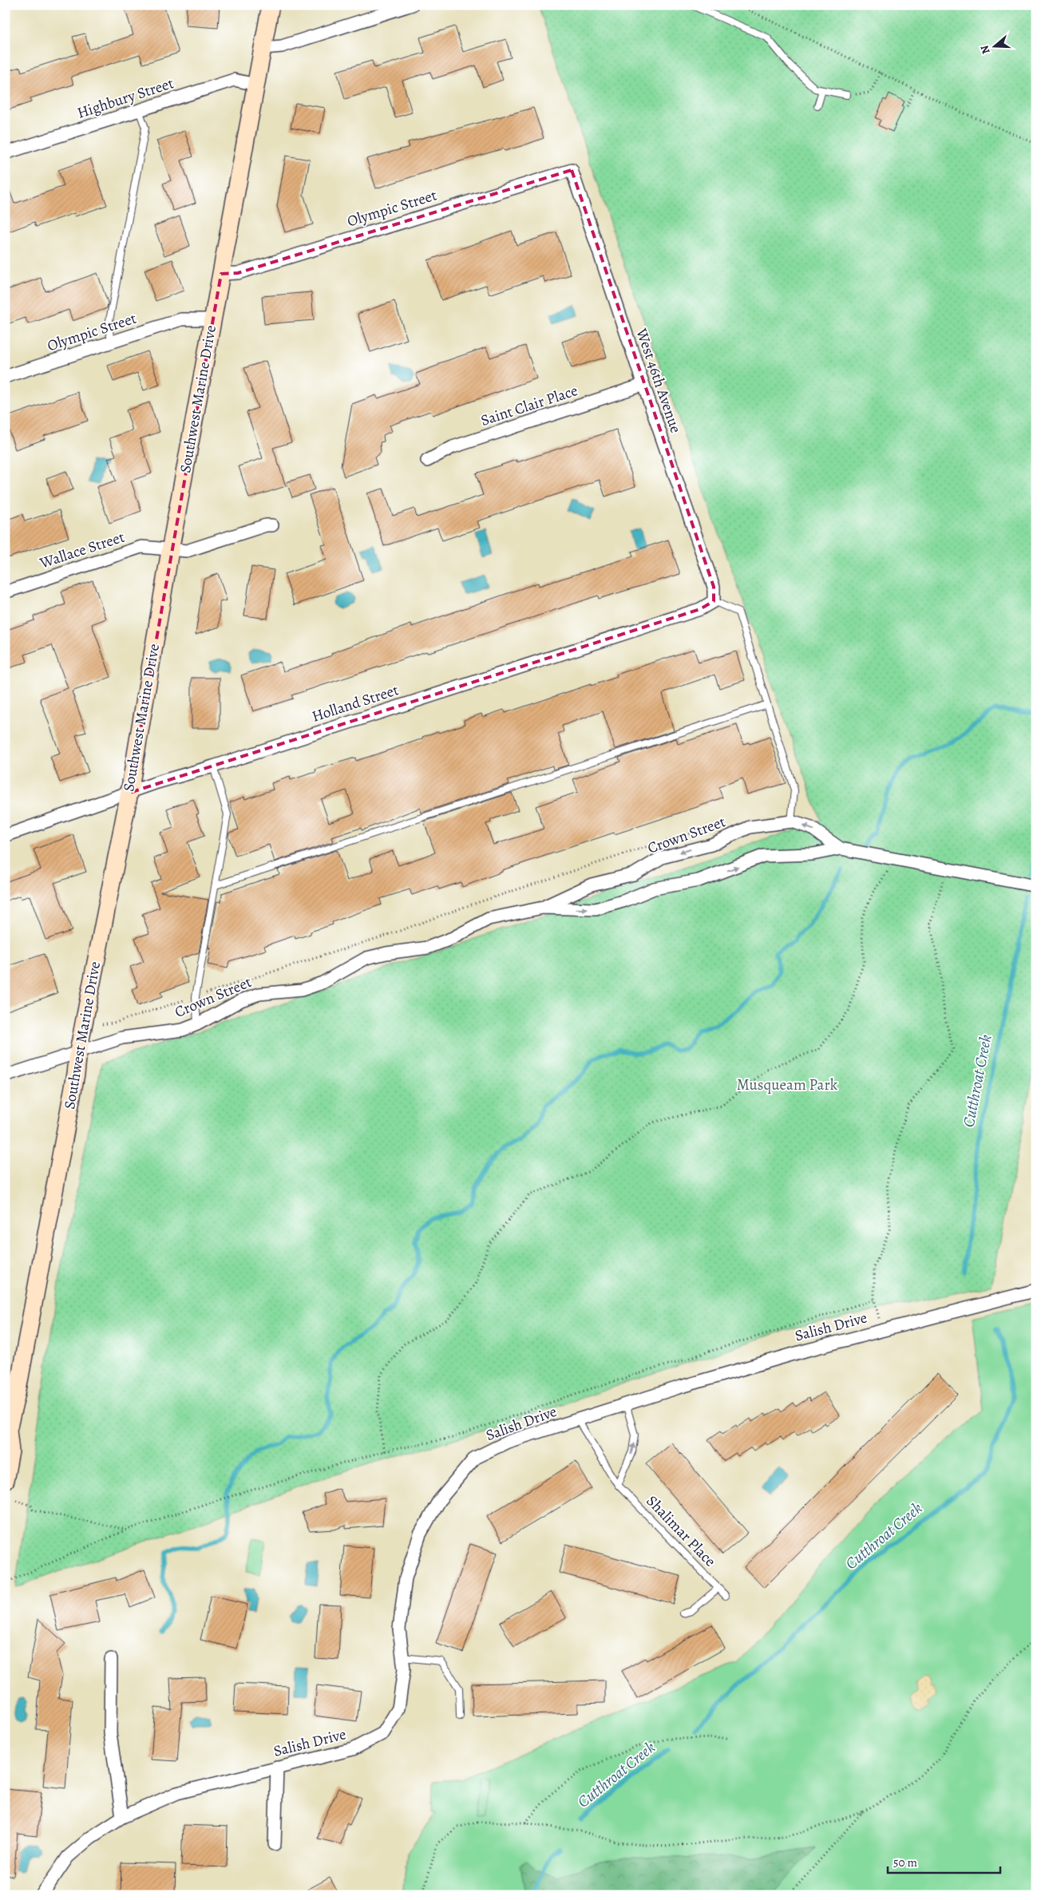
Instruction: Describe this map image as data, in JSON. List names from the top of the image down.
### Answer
{
  "streets": {
    "main road": ["Southwest Marine Drive"],
    "street": [
      "Highbury Street",
      "Olympic Street",
      "West 46th Avenue",
      "Saint Clair Place",
      "Wallace Street",
      "Holland Street",
      "Crown Street",
      "Salish Drive"
    ],
    "lane": ["Shalimar Place"]
  },
  "crossings": [
    ["Highbury Street", "Southwest Marine Drive"],
    ["Olympic Street", "West 46th Avenue"],
    ["Olympic Street", "Southwest Marine Drive"],
    ["West 46th Avenue", "Saint Clair Place"],
    ["West 46th Avenue", "Holland Street"],
    ["Southwest Marine Drive", "Wallace Street"],
    ["Southwest Marine Drive", "Holland Street"],
    ["Southwest Marine Drive", "Crown Street"],
    ["Salish Drive", "Shalimar Place"]
  ],
  "water": ["Cutthroat Creek"],
  "parks": ["Musqueam Park"],
  "scale_bar": "50 m",
  "north": "left"
}
